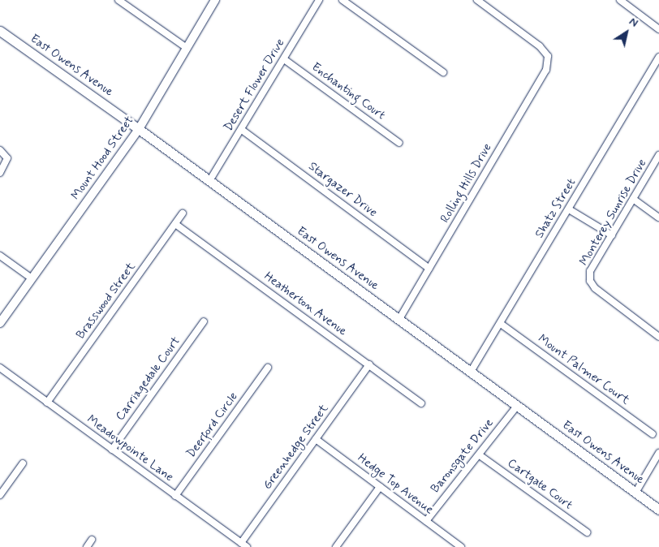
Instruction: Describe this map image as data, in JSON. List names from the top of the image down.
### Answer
{
  "streets": {
    "main road": ["East Owens Avenue"],
    "street": [
      "Desert Flower Drive",
      "Enchanting Court",
      "Mount Hood Street",
      "Rolling Hills Drive",
      "Stargazer Drive",
      "Shatz Street",
      "Monterey Sunrise Drive",
      "Brasswood Street",
      "Heatherton Avenue",
      "Mount Palmer Court",
      "Carriagedale Court",
      "Deerford Circle",
      "Greenhedge Street",
      "Meadowpointe Lane",
      "Baronsgate Drive",
      "Hedge Top Avenue",
      "Cartgate Court"
    ]
  },
  "crossings": [
    ["East Owens Avenue", "Desert Flower Drive"],
    ["East Owens Avenue", "Mount Hood Street"],
    ["East Owens Avenue", "Rolling Hills Drive"],
    ["East Owens Avenue", "Shatz Street"],
    ["East Owens Avenue", "Baronsgate Drive"],
    ["Desert Flower Drive", "Enchanting Court"],
    ["Desert Flower Drive", "Stargazer Drive"],
    ["Rolling Hills Drive", "Stargazer Drive"],
    ["Shatz Street", "Mount Palmer Court"],
    ["Brasswood Street", "Heatherton Avenue"],
    ["Brasswood Street", "Meadowpointe Lane"],
    ["Heatherton Avenue", "Greenhedge Street"],
    ["Carriagedale Court", "Meadowpointe Lane"],
    ["Deerford Circle", "Meadowpointe Lane"],
    ["Greenhedge Street", "Meadowpointe Lane"],
    ["Greenhedge Street", "Hedge Top Avenue"],
    ["Baronsgate Drive", "Hedge Top Avenue"],
    ["Baronsgate Drive", "Cartgate Court"]
  ],
  "north": "top right"
}
